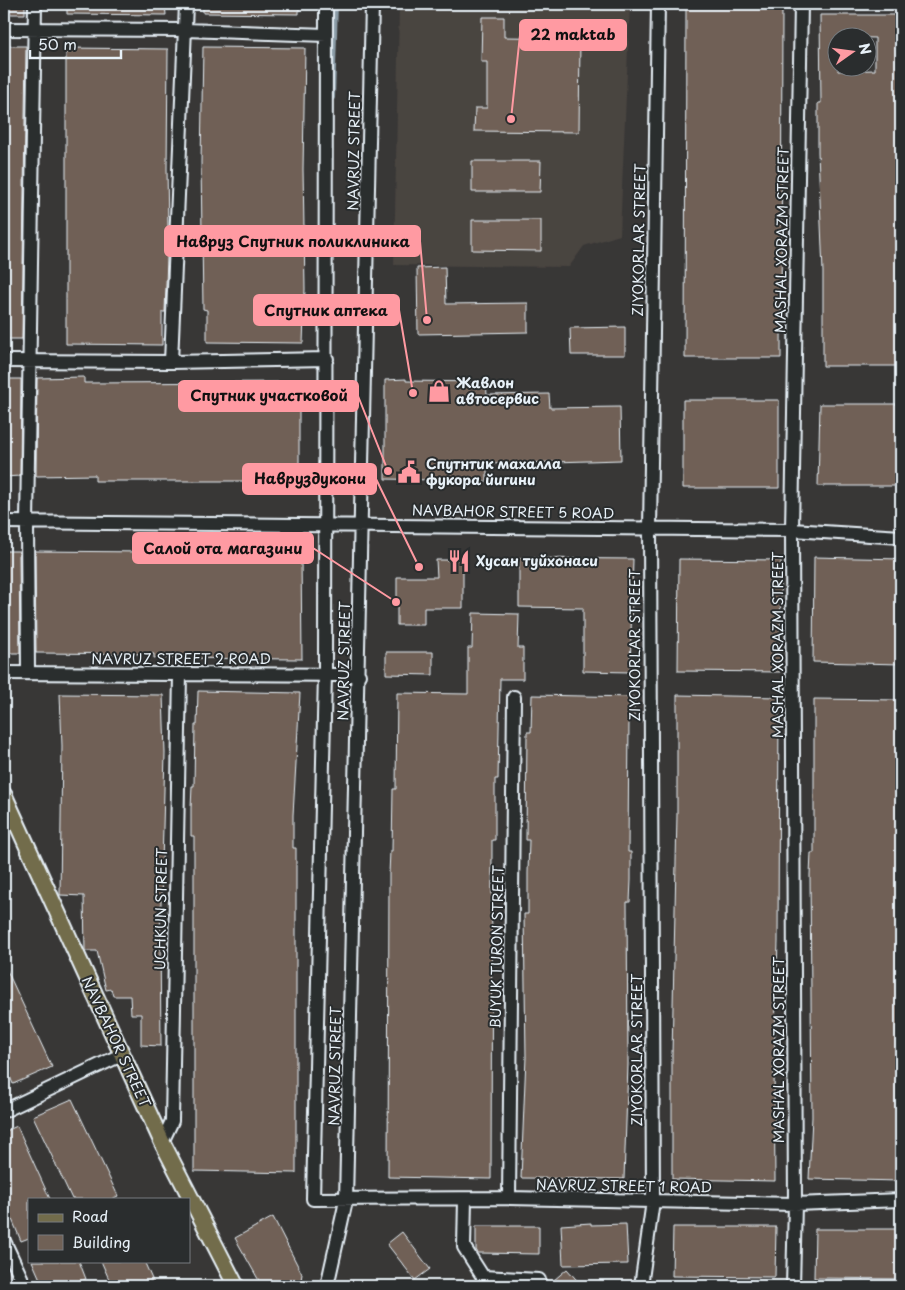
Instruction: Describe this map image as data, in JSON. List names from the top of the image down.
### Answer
{
  "streets": {
    "main road": ["NAVBAHOR STREET"],
    "street": [
      "NAVRUZ STREET",
      "ZIYOKORLAR STREET",
      "MASHAL XORAZM STREET",
      "NAVBAHOR STREET 5 ROAD",
      "NAVRUZ STREET 2 ROAD",
      "UCHKUN STREET",
      "BUYUK TURON STREET",
      "NAVRUZ STREET 1 ROAD"
    ]
  },
  "crossings": [
    ["NAVRUZ STREET", "NAVBAHOR STREET 5 ROAD"],
    ["NAVRUZ STREET", "NAVRUZ STREET 2 ROAD"],
    ["NAVRUZ STREET", "NAVRUZ STREET 1 ROAD"],
    ["ZIYOKORLAR STREET", "NAVBAHOR STREET 5 ROAD"],
    ["ZIYOKORLAR STREET", "NAVRUZ STREET 1 ROAD"],
    ["MASHAL XORAZM STREET", "NAVBAHOR STREET 5 ROAD"],
    ["MASHAL XORAZM STREET", "NAVRUZ STREET 1 ROAD"],
    ["NAVRUZ STREET 2 ROAD", "UCHKUN STREET"],
    ["NAVRUZ STREET 2 ROAD", "NAVRUZ STREET 1 ROAD"],
    ["UCHKUN STREET", "NAVBAHOR STREET"],
    ["BUYUK TURON STREET", "NAVRUZ STREET 1 ROAD"]
  ],
  "places": {
    "other": [
      "22 maktab",
      "Навруз Спутник поликлиника",
      "Спутник аптека",
      "Спутник участковой",
      "Навруздукони",
      "Салой ота магазини"
    ],
    "shop": ["Жавлон автосервис"],
    "public building": ["Спутнтик махалла фукора йигини"],
    "restaurant": ["Хусан туйхонаси"]
  },
  "legend": ["Road", "Building"],
  "scale_bar": "50 m",
  "north": "right"
}
